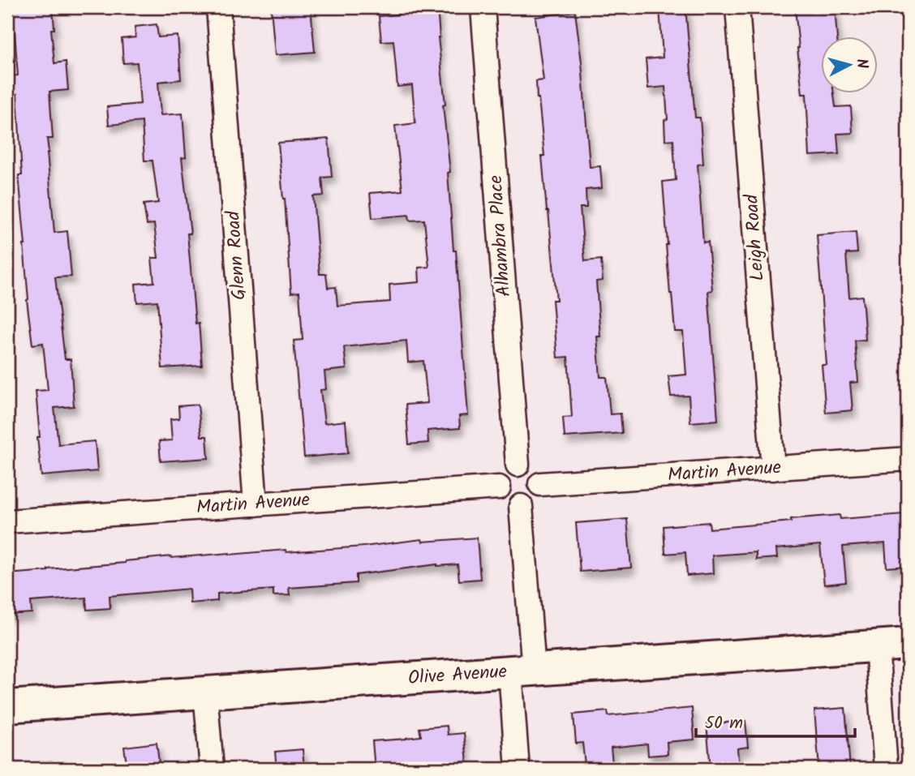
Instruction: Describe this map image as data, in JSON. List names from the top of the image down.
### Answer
{
  "streets": {
    "street": [
      "Alhambra Place",
      "Leigh Road",
      "Glenn Road",
      "Martin Avenue",
      "Olive Avenue"
    ]
  },
  "crossings": [
    ["Alhambra Place", "Martin Avenue"],
    ["Leigh Road", "Martin Avenue"],
    ["Glenn Road", "Martin Avenue"]
  ],
  "scale_bar": "50 m",
  "north": "right"
}
